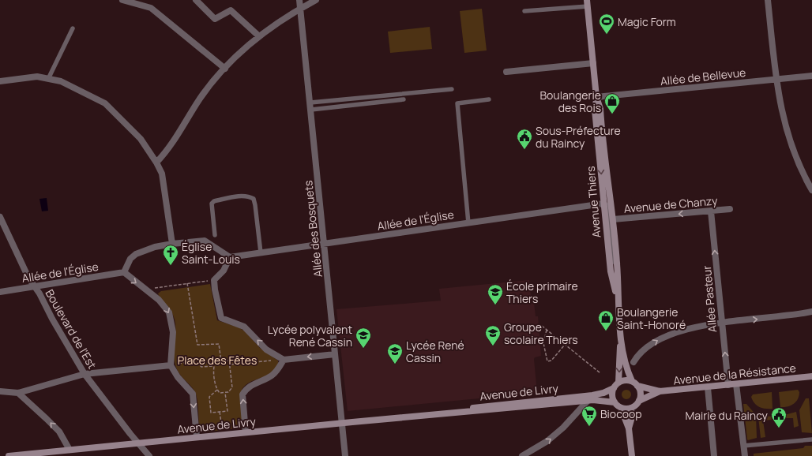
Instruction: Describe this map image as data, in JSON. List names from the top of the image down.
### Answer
{
  "streets": {
    "main road": ["Avenue Thiers", "Avenue de la Résistance", "Avenue de Livry"],
    "street": [
      "Allée de Bellevue",
      "Avenue de Chanzy",
      "Allée de l'Église",
      "Allée des Bosquets",
      "Allée Pasteur",
      "Boulevard de l'Est"
    ]
  },
  "crossings": [
    ["Allée de Bellevue", "Avenue Thiers"],
    ["Avenue Thiers", "Avenue de Chanzy"],
    ["Avenue Thiers", "Allée de l'Église"],
    ["Avenue Thiers", "Avenue de la Résistance"],
    ["Avenue Thiers", "Avenue de Livry"],
    ["Avenue de Chanzy", "Allée Pasteur"],
    ["Allée de l'Église", "Allée des Bosquets"],
    ["Allée de l'Église", "Boulevard de l'Est"],
    ["Allée des Bosquets", "Avenue de Livry"],
    ["Allée Pasteur", "Avenue de la Résistance"],
    ["Boulevard de l'Est", "Avenue de Livry"],
    ["Avenue de la Résistance", "Avenue de Livry"]
  ],
  "one_way": ["Avenue de Chanzy", "Allée Pasteur"],
  "parks": ["Place des Fêtes"],
  "places": {
    "sports": ["Magic Form"],
    "shop": ["Boulangerie des Rois", "Boulangerie Saint-Honoré"],
    "public building": ["Sous-Préfecture du Raincy", "Mairie du Raincy"],
    "church": ["Église Saint-Louis"],
    "school or university": [
      "École primaire Thiers",
      "Groupe scolaire Thiers",
      "Lycée polyvalent René Cassin",
      "Lycée René Cassin"
    ],
    "supermarket": ["Biocoop"]
  }
}
